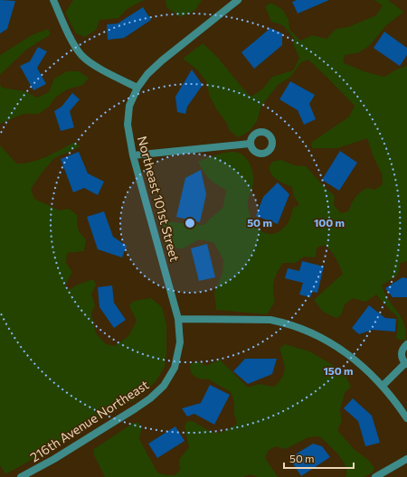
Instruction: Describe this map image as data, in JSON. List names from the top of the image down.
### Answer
{
  "streets": {
    "street": ["Northeast 101st Street", "216th Avenue Northeast"]
  },
  "crossings": [
    ["Northeast 101st Street", "216th Avenue Northeast"]
  ],
  "scale_bar": "50 m",
  "rings": ["50 m", "100 m", "150 m"]
}
